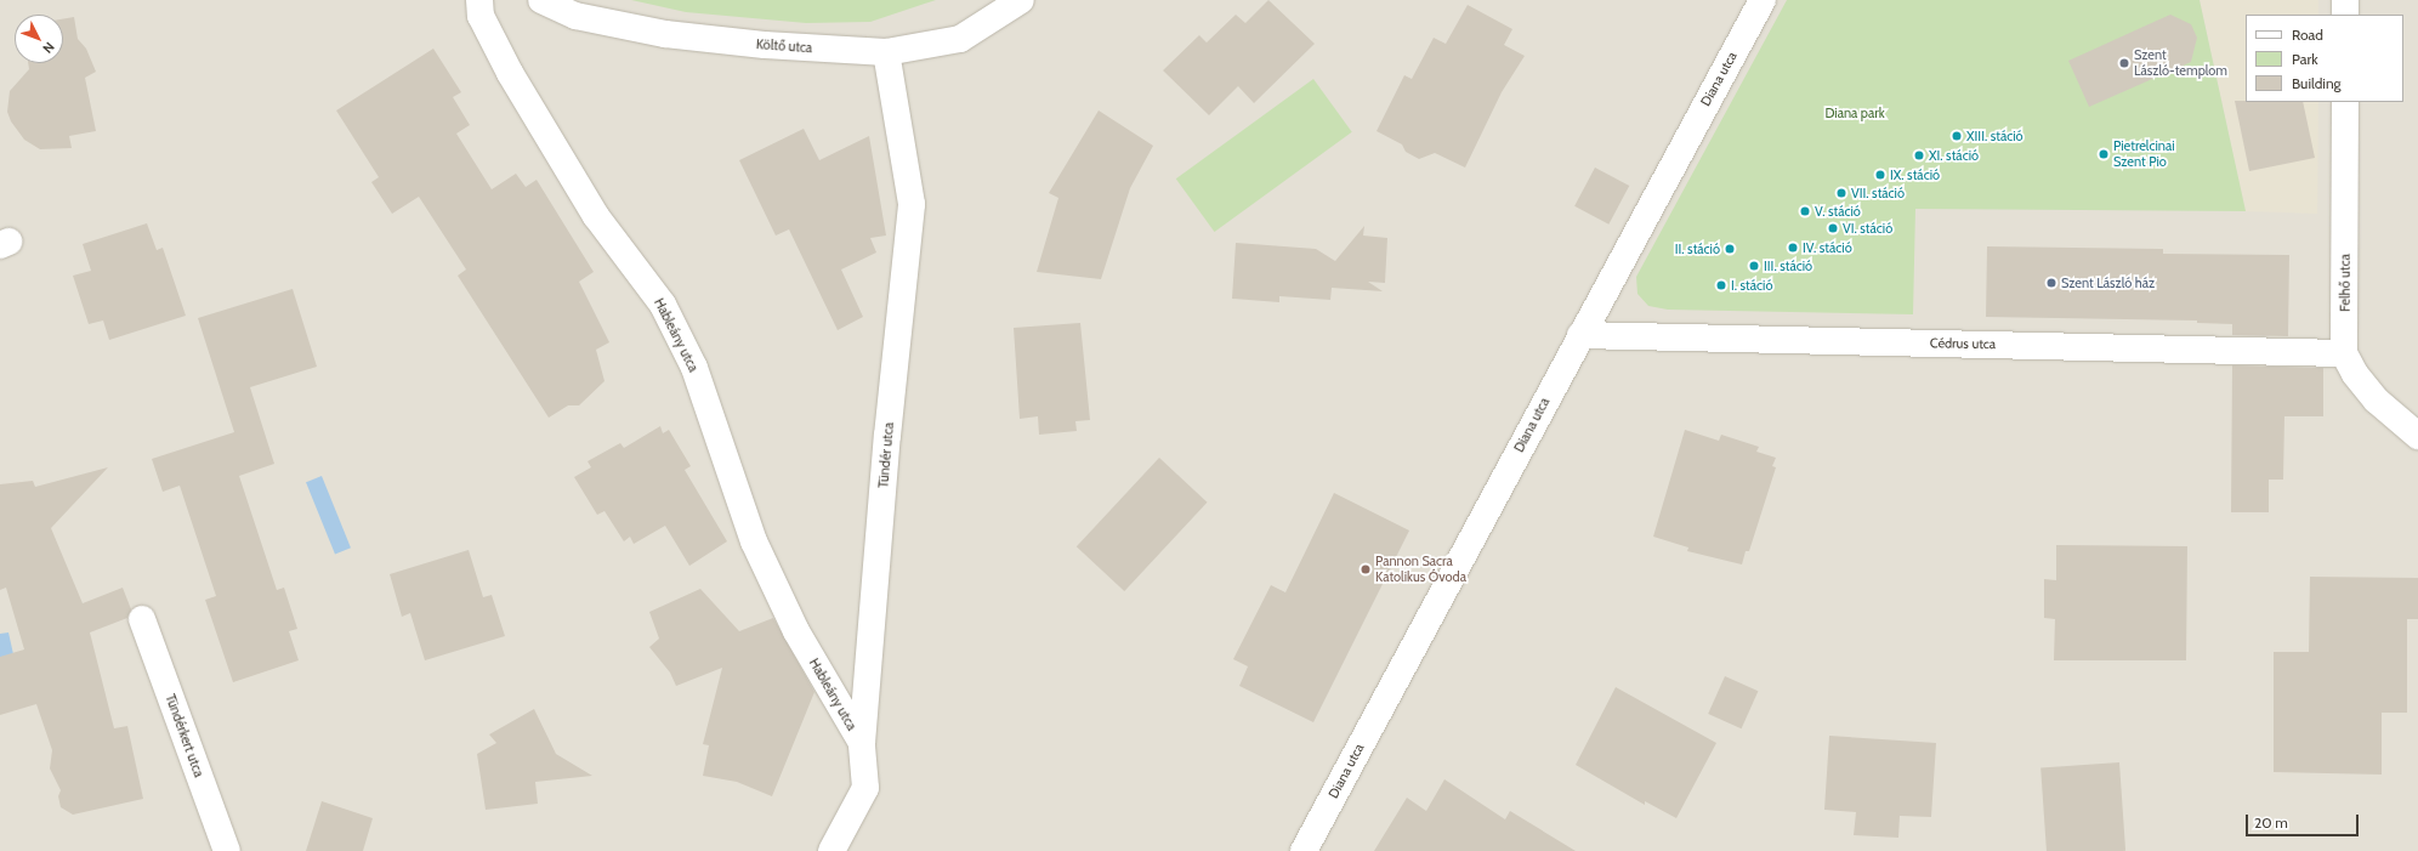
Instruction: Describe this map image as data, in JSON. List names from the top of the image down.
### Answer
{
  "streets": {
    "street": [
      "Költő utca",
      "Diana utca",
      "Felhő utca",
      "Hableány utca",
      "Cédrus utca",
      "Tündér utca",
      "Tündérkert utca"
    ]
  },
  "crossings": [
    ["Költő utca", "Tündér utca"],
    ["Diana utca", "Cédrus utca"],
    ["Felhő utca", "Cédrus utca"],
    ["Hableány utca", "Tündér utca"]
  ],
  "parks": ["Diana park"],
  "places": [
    "Szent László-templom",
    "XIII. stáció",
    "Pietrelcinai Szent Pio",
    "XI. stáció",
    "IX. stáció",
    "VII. stáció",
    "V. stáció",
    "VI. stáció",
    "IV. stáció",
    "II. stáció",
    "III. stáció",
    "Szent László ház",
    "I. stáció",
    "Pannon Sacra Katolikus Óvoda"
  ],
  "legend": ["Road", "Park", "Building"],
  "scale_bar": "20 m",
  "north": "bottom right"
}
